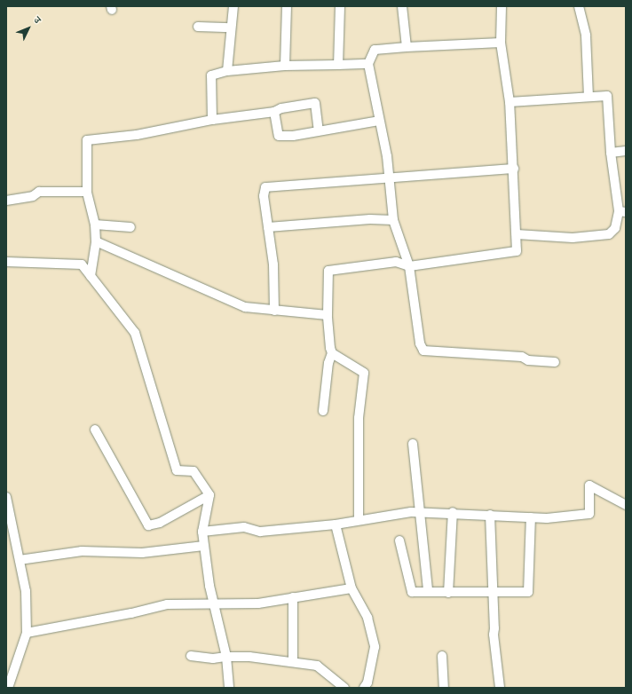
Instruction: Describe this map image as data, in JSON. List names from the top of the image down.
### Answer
{
  "north": "top right"
}
